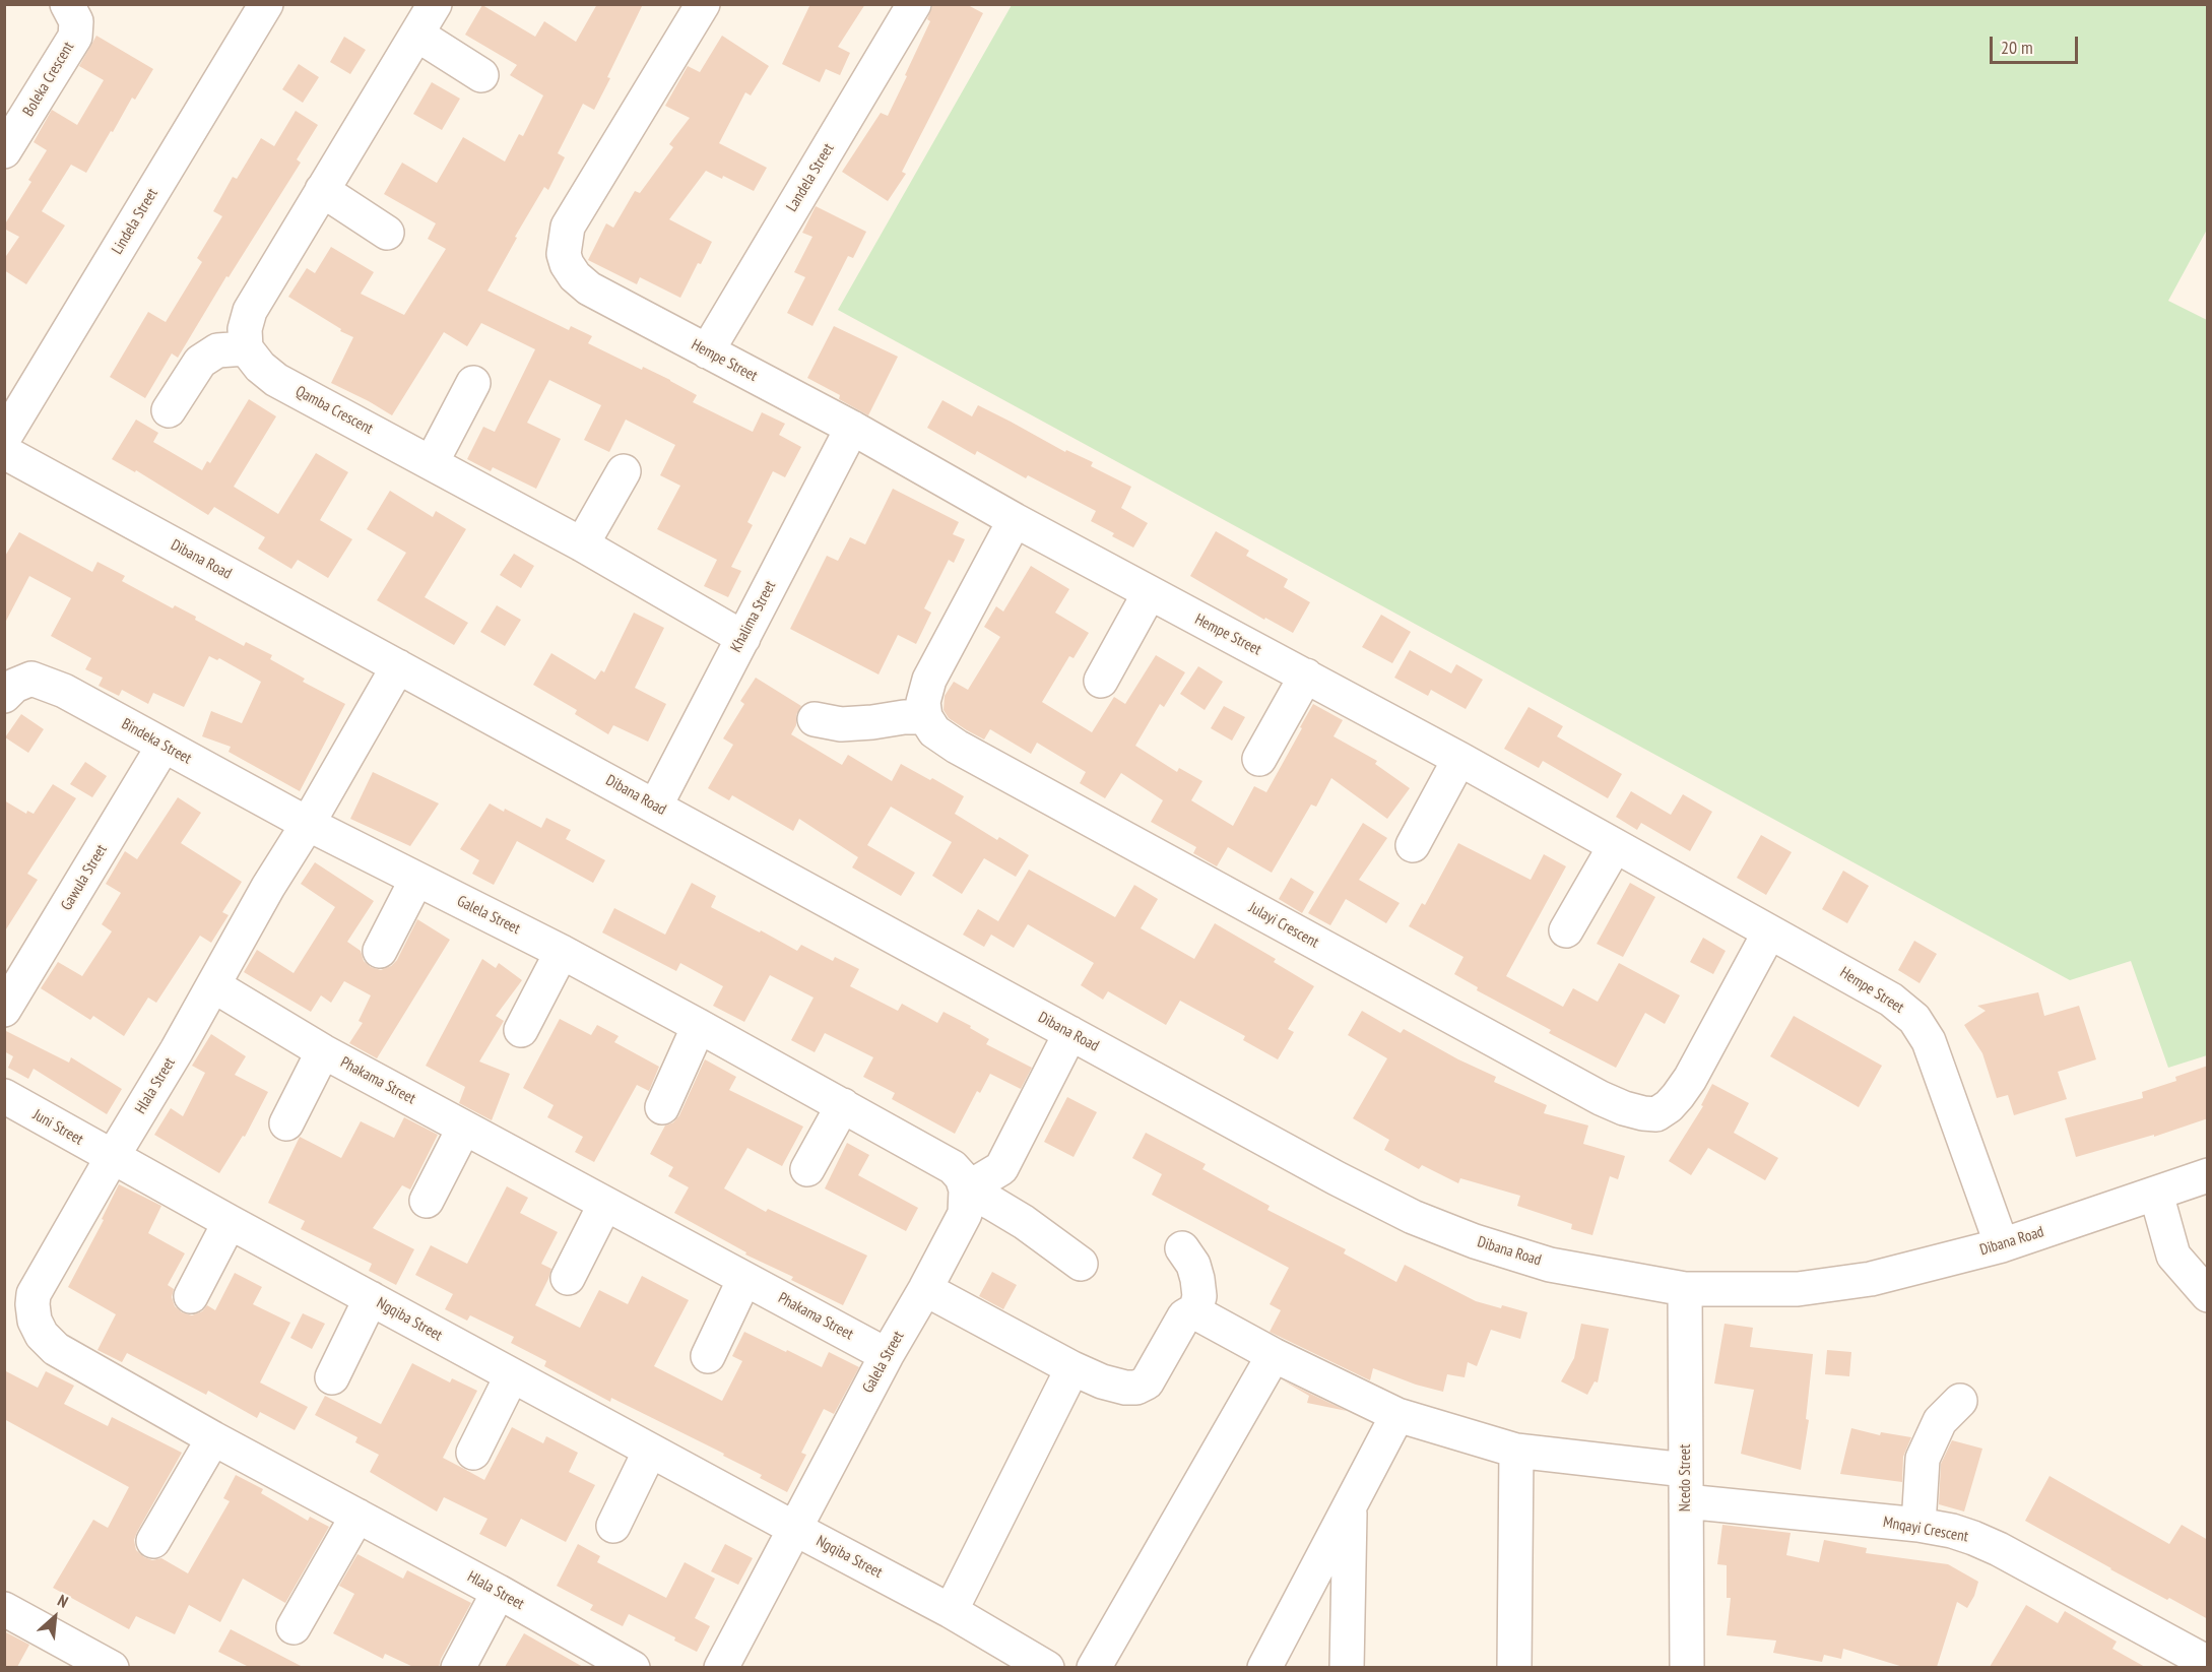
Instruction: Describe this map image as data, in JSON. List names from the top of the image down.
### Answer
{
  "streets": {
    "street": [
      "Boleka Crescent",
      "Landela Street",
      "Lindela Street",
      "Hempe Street",
      "Qamba Crescent",
      "Dibana Road",
      "Khalima Street",
      "Bindeka Street",
      "Gawula Street",
      "Galela Street",
      "Julayi Crescent",
      "Phakama Street",
      "Hlala Street",
      "Juni Street",
      "Ngqiba Street",
      "Ncedo Street",
      "Mnqayi Crescent"
    ]
  },
  "crossings": [
    ["Landela Street", "Hempe Street"],
    ["Hempe Street", "Dibana Road"],
    ["Hempe Street", "Khalima Street"],
    ["Hempe Street", "Julayi Crescent"],
    ["Qamba Crescent", "Khalima Street"],
    ["Dibana Road", "Khalima Street"],
    ["Dibana Road", "Hlala Street"],
    ["Dibana Road", "Ncedo Street"],
    ["Bindeka Street", "Gawula Street"],
    ["Bindeka Street", "Galela Street"],
    ["Bindeka Street", "Hlala Street"],
    ["Galela Street", "Phakama Street"],
    ["Galela Street", "Hlala Street"],
    ["Galela Street", "Ngqiba Street"],
    ["Phakama Street", "Hlala Street"],
    ["Hlala Street", "Juni Street"],
    ["Hlala Street", "Ngqiba Street"],
    ["Juni Street", "Ngqiba Street"],
    ["Ncedo Street", "Mnqayi Crescent"]
  ],
  "scale_bar": "20 m",
  "north": "top right"
}
